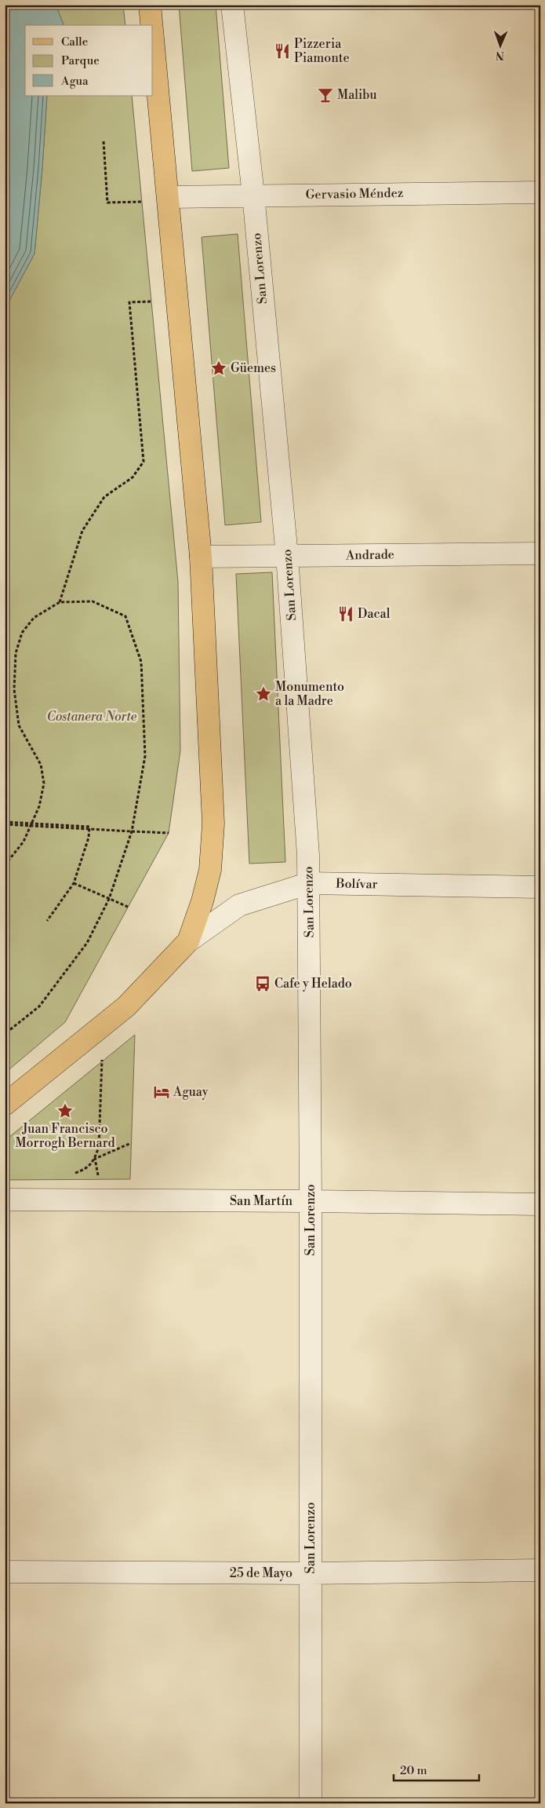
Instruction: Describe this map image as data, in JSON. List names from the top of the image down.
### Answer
{
  "streets": {
    "street": [
      "Gervasio Méndez",
      "San Lorenzo",
      "Andrade",
      "Bolívar",
      "San Martín",
      "25 de Mayo"
    ]
  },
  "crossings": [
    ["Gervasio Méndez", "San Lorenzo"],
    ["San Lorenzo", "Andrade"],
    ["San Lorenzo", "Bolívar"],
    ["San Lorenzo", "San Martín"],
    ["San Lorenzo", "25 de Mayo"]
  ],
  "parks": ["Costanera Norte"],
  "places": {
    "restaurant": ["Pizzeria Piamonte", "Dacal"],
    "bar": ["Malibu"],
    "place": ["Güemes", "Monumento a la Madre", "Juan Francisco Morrogh Bernard"],
    "bus stop": ["Cafe y Helado"],
    "hotel": ["Aguay"]
  },
  "legend": ["Calle", "Parque", "Agua"],
  "scale_bar": "20 m",
  "north": "bottom"
}
